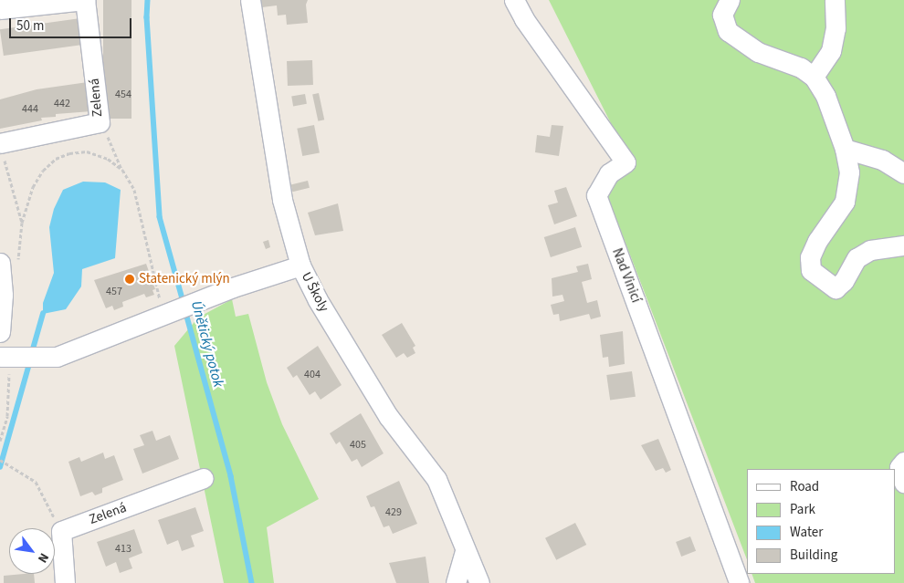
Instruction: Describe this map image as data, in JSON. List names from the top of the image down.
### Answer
{
  "streets": {
    "street": ["Zelená", "Nad Vinicí", "U Školy"]
  },
  "water": ["Únětický potok"],
  "places": ["Statenický mlýn"],
  "house_numbers": [
    "454",
    "442",
    "444",
    "457",
    "404",
    "405",
    "429",
    "413"
  ],
  "legend": [
    "Road",
    "Park",
    "Water",
    "Building"
  ],
  "scale_bar": "50 m",
  "north": "bottom right"
}
